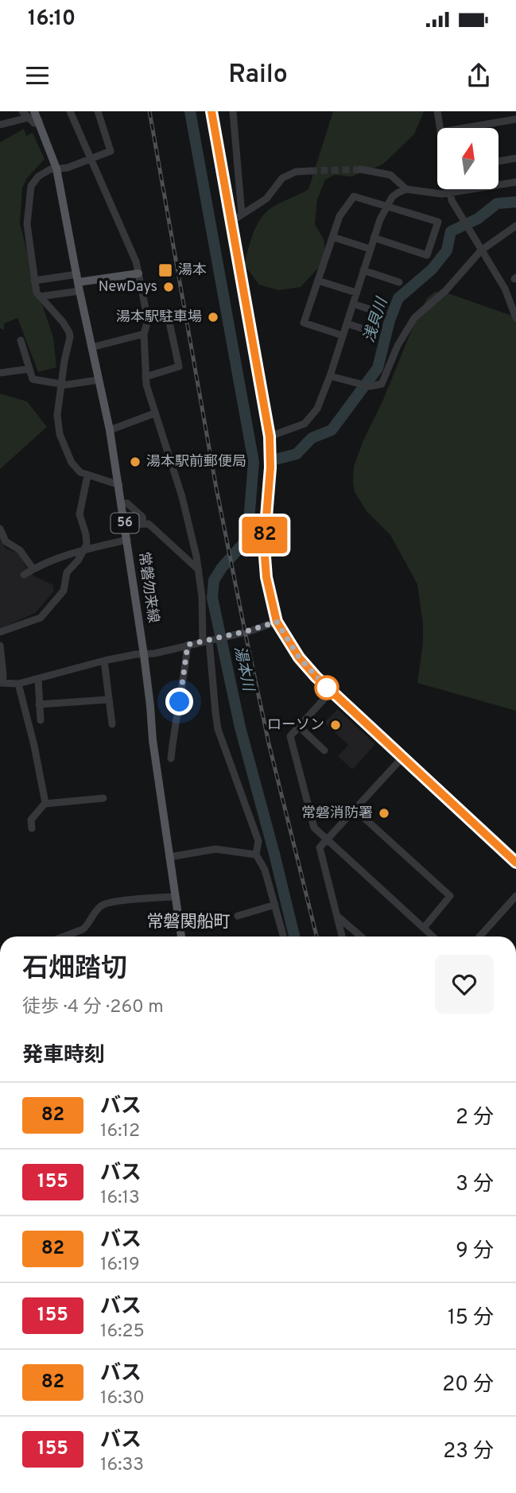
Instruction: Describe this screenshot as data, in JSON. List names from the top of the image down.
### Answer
{
  "streets": {
    "main road": ["56", "常磐勿来線"]
  },
  "districts": ["常磐関船町"],
  "water": ["浅貝川", "湯本川"],
  "places": {
    "transit": ["湯本"],
    "other": [
      "NewDays",
      "湯本駅駐車場",
      "湯本駅前郵便局",
      "ローソン",
      "常磐消防署"
    ]
  },
  "lines": ["bus line 82"],
  "north": "top",
  "page": {
    "status": "16:10",
    "header": "Railo",
    "on_map": "82",
    "heading": [
      ["石畑踏切", "徒歩 · 4 分 · 260 m"],
      "発車時刻"
    ],
    "list": [
      {
        "mark": "82",
        "name": "バス",
        "note": "16:12",
        "value": "2 分"
      },
      {
        "mark": "155",
        "name": "バス",
        "note": "16:13",
        "value": "3 分"
      },
      {
        "mark": "82",
        "name": "バス",
        "note": "16:19",
        "value": "9 分"
      },
      {
        "mark": "155",
        "name": "バス",
        "note": "16:25",
        "value": "15 分"
      },
      {
        "mark": "82",
        "name": "バス",
        "note": "16:30",
        "value": "20 分"
      },
      {
        "mark": "155",
        "name": "バス",
        "note": "16:33",
        "value": "23 分"
      }
    ]
  }
}
